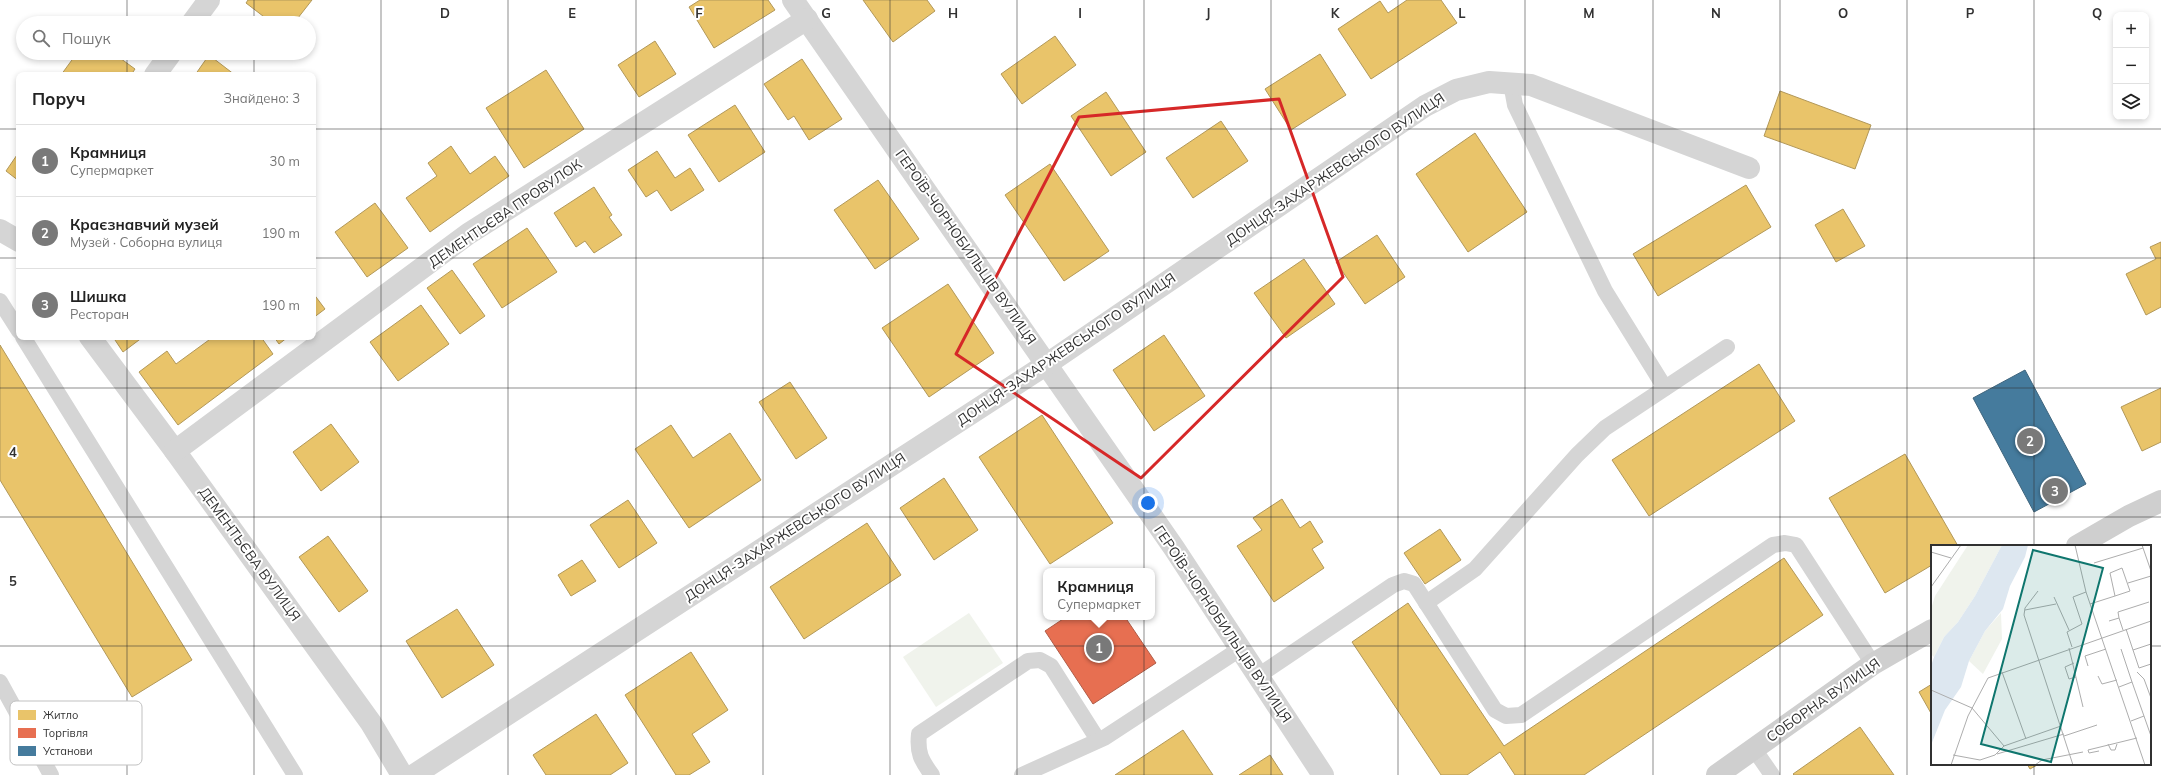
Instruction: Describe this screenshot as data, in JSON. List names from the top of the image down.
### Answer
{
  "streets": {
    "street": [
      "ДОНЦЯ-ЗАХАРЖЕВСЬКОГО ВУЛИЦЯ",
      "ДЕМЕНТЬЄВА ПРОВУЛОК",
      "ГЕРОЇВ-ЧОРНОБИЛЬЦІВ ВУЛИЦЯ",
      "ДЕМЕНТЬЄВА ВУЛИЦЯ",
      "СОБОРНА ВУЛИЦЯ"
    ]
  },
  "crossings": [
    ["ДОНЦЯ-ЗАХАРЖЕВСЬКОГО ВУЛИЦЯ", "ГЕРОЇВ-ЧОРНОБИЛЬЦІВ ВУЛИЦЯ"],
    ["ДЕМЕНТЬЄВА ПРОВУЛОК", "ГЕРОЇВ-ЧОРНОБИЛЬЦІВ ВУЛИЦЯ"],
    ["ДЕМЕНТЬЄВА ПРОВУЛОК", "ДЕМЕНТЬЄВА ВУЛИЦЯ"]
  ],
  "legend": ["Житло", "Торгівля", "Установи"],
  "page": {
    "map_buttons": ["+", "−"],
    "search": "Пошук",
    "heading": ["Поруч", "Знайдено: 3"],
    "list": [
      {
        "mark": "1",
        "name": "Крамниця",
        "note": "Супермаркет",
        "value": "30 m"
      },
      {
        "mark": "2",
        "name": "Краєзнавчий музей",
        "note": "Музей · Соборна вулиця",
        "value": "190 m"
      },
      {
        "mark": "3",
        "name": "Шишка",
        "note": "Ресторан",
        "value": "190 m"
      }
    ],
    "pins": ["2", "3", "1"],
    "popup": ["Крамниця", "Супермаркет"]
  },
  "grid": {
    "columns": [
      "D",
      "E",
      "F",
      "G",
      "H",
      "I",
      "J",
      "K",
      "L",
      "M",
      "N",
      "O",
      "P",
      "Q"
    ],
    "rows": ["4", "5"]
  }
}
